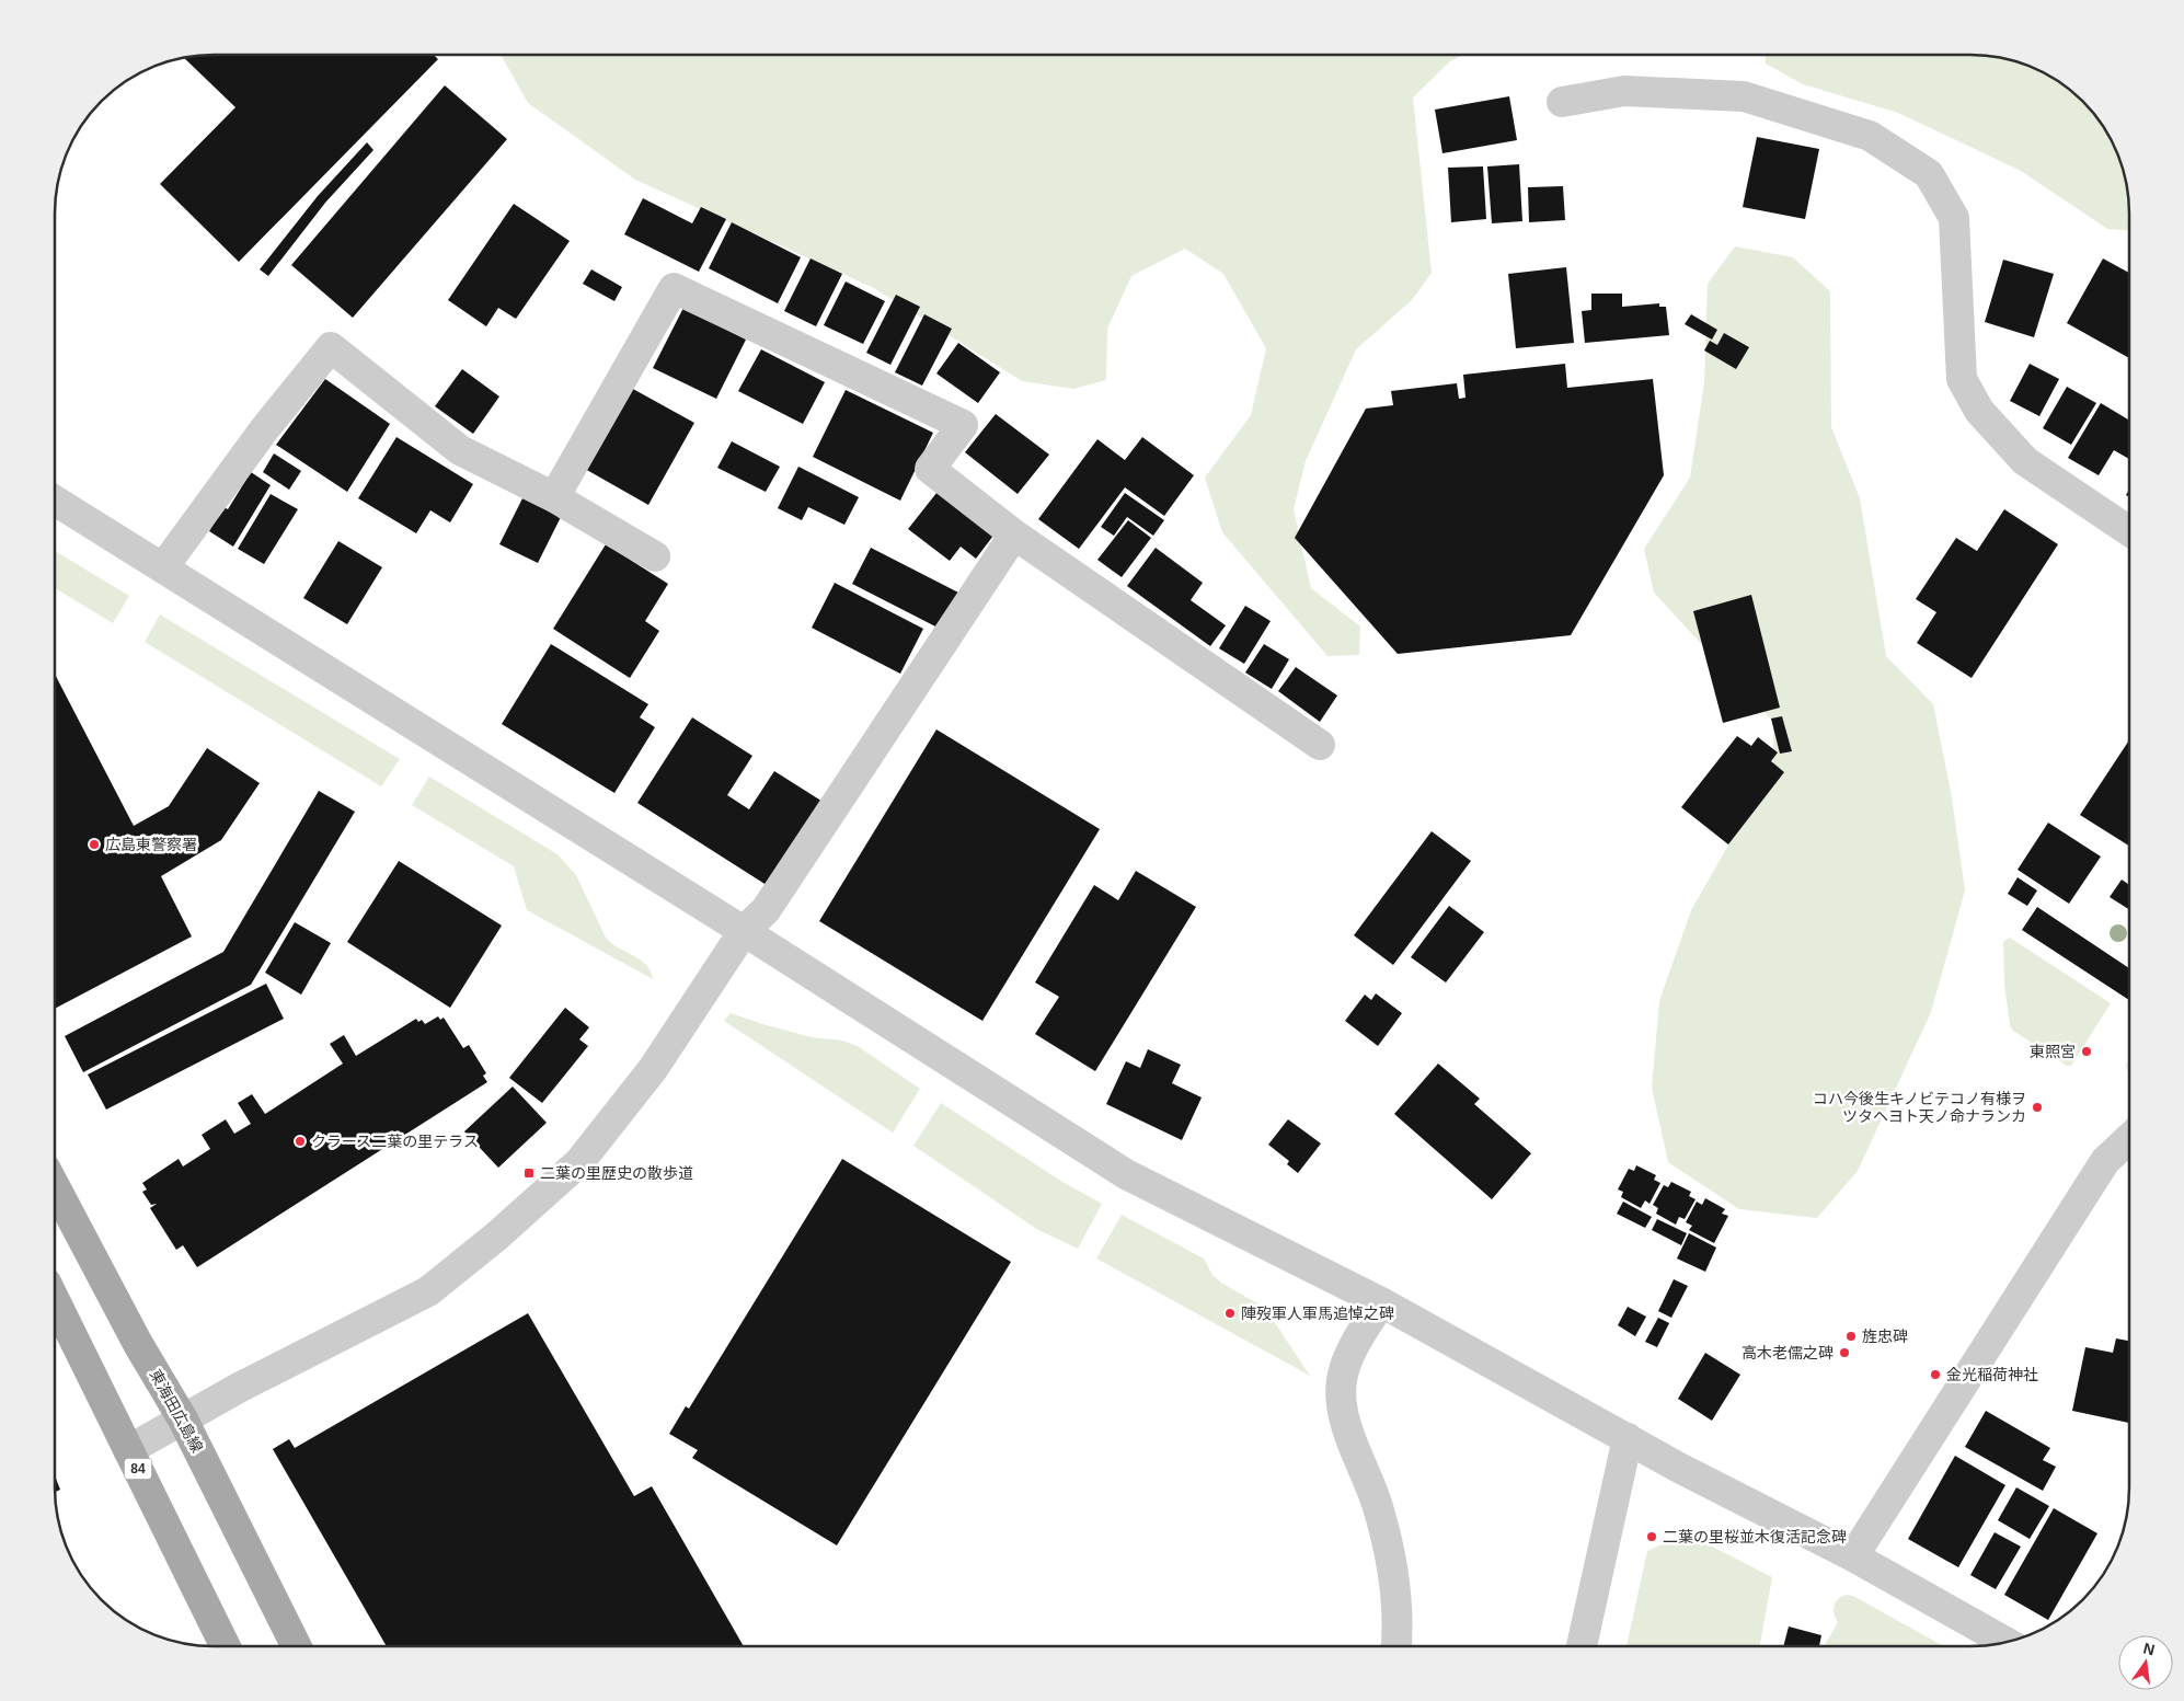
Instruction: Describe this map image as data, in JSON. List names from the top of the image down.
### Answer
{
  "streets": {
    "main road": ["東海田広島線", "84"]
  },
  "places": {
    "other": [
      "広島東警察署",
      "東照宮",
      "コハ今後生キノビテコノ有様ヲ ツタヘヨト天ノ命ナランカ",
      "クラース二葉の里テラス",
      "陣歿軍人軍馬追悼之碑",
      "旌忠碑",
      "高木老儒之碑",
      "金光稲荷神社",
      "二葉の里桜並木復活記念碑"
    ],
    "transit": ["二葉の里歴史の散歩道"]
  },
  "north": "top"
}
